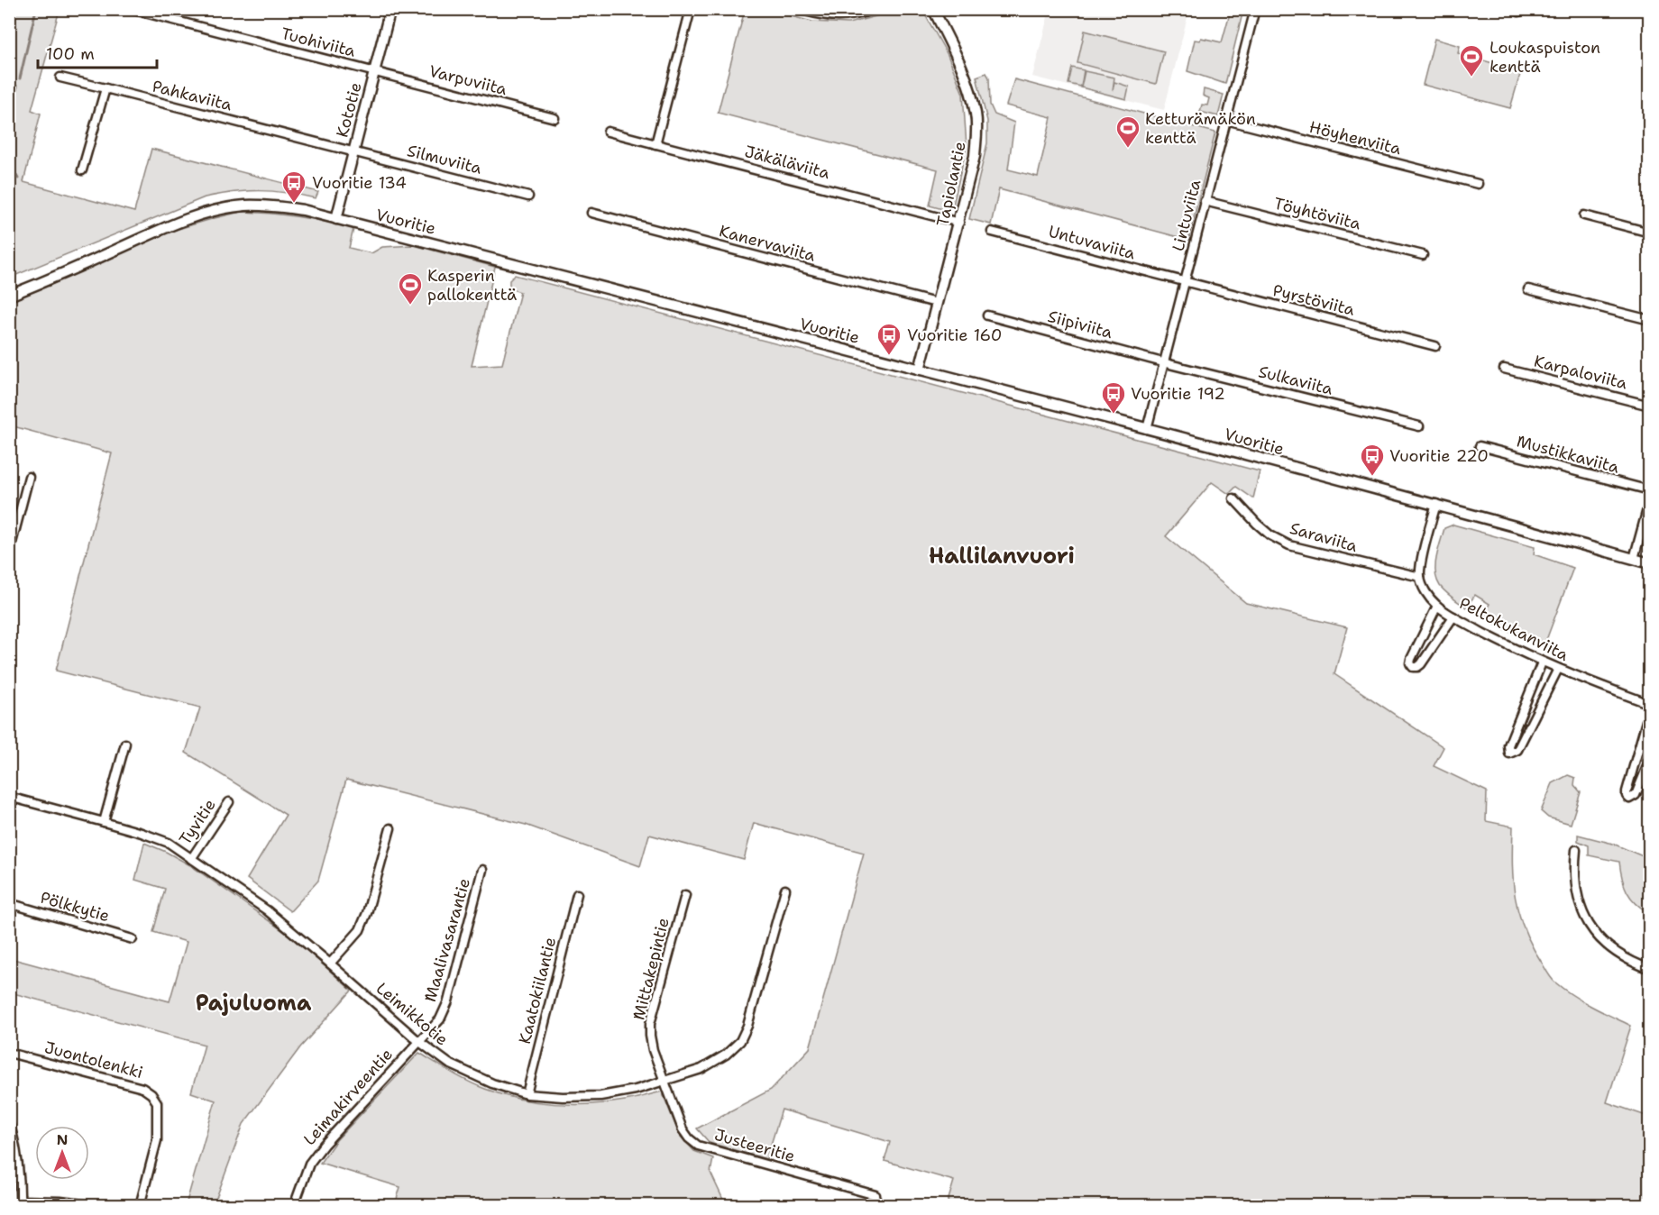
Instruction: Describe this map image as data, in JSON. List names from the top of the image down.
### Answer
{
  "streets": {
    "street": [
      "Tuohiviita",
      "Varpuviita",
      "Pahkaviita",
      "Kototie",
      "Höyhenviita",
      "Silmuviita",
      "Jäkäläviita",
      "Tapiolantie",
      "Töyhtöviita",
      "Lintuviita",
      "Vuoritie",
      "Untuvaviita",
      "Kanervaviita",
      "Pyrstöviita",
      "Siipiviita",
      "Karpaloviita",
      "Sulkaviita",
      "Mustikkaviita",
      "Saraviita",
      "Peltokukanviita",
      "Tyvitie",
      "Pölkkytie",
      "Maalivasarantie",
      "Mittakepintie",
      "Kaatokiilantie",
      "Leimikkotie",
      "Juontolenkki",
      "Leimakirveentie",
      "Justeeritie"
    ]
  },
  "crossings": [
    ["Tuohiviita", "Varpuviita"],
    ["Tuohiviita", "Kototie"],
    ["Varpuviita", "Kototie"],
    ["Pahkaviita", "Kototie"],
    ["Pahkaviita", "Silmuviita"],
    ["Kototie", "Silmuviita"],
    ["Kototie", "Vuoritie"],
    ["Höyhenviita", "Lintuviita"],
    ["Jäkäläviita", "Tapiolantie"],
    ["Tapiolantie", "Vuoritie"],
    ["Tapiolantie", "Kanervaviita"],
    ["Töyhtöviita", "Lintuviita"],
    ["Lintuviita", "Vuoritie"],
    ["Lintuviita", "Untuvaviita"],
    ["Lintuviita", "Pyrstöviita"],
    ["Lintuviita", "Siipiviita"],
    ["Lintuviita", "Sulkaviita"],
    ["Untuvaviita", "Pyrstöviita"],
    ["Siipiviita", "Sulkaviita"],
    ["Saraviita", "Peltokukanviita"],
    ["Tyvitie", "Leimikkotie"],
    ["Maalivasarantie", "Leimikkotie"],
    ["Maalivasarantie", "Leimakirveentie"],
    ["Mittakepintie", "Leimikkotie"],
    ["Mittakepintie", "Justeeritie"],
    ["Kaatokiilantie", "Leimikkotie"],
    ["Leimikkotie", "Leimakirveentie"],
    ["Leimikkotie", "Justeeritie"]
  ],
  "districts": ["Hallilanvuori", "Pajuluoma"],
  "places": {
    "sports": ["Loukaspuiston kenttä", "Ketturämäkön kenttä", "Kasperin pallokenttä"],
    "bus stop": [
      "Vuoritie 134",
      "Vuoritie 160",
      "Vuoritie 192",
      "Vuoritie 220"
    ]
  },
  "scale_bar": "100 m",
  "north": "top"
}
